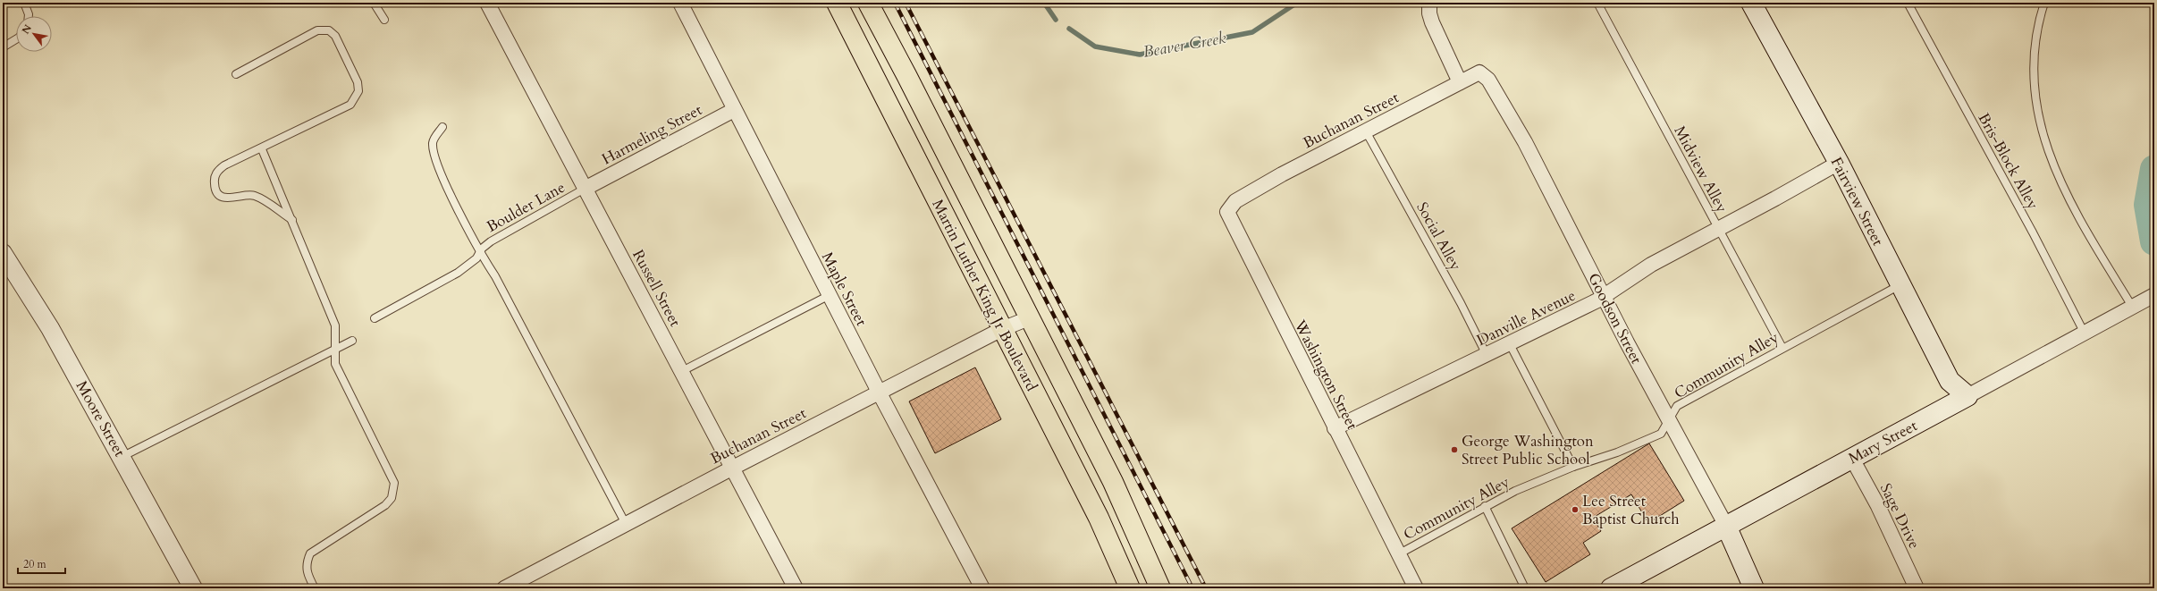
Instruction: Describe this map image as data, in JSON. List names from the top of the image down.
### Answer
{
  "streets": {
    "main road": [
      "Fairview Street",
      "Martin Luther King Jr Boulevard",
      "Goodson Street",
      "Mary Street"
    ],
    "street": [
      "Buchanan Street",
      "Harmeling Street",
      "Russell Street",
      "Maple Street",
      "Danville Avenue",
      "Washington Street",
      "Moore Street",
      "Sage Drive"
    ],
    "lane": [
      "Bris-Block Alley",
      "Midview Alley",
      "Boulder Lane",
      "Social Alley",
      "Community Alley"
    ]
  },
  "crossings": [
    ["Buchanan Street", "Social Alley"],
    ["Buchanan Street", "Russell Street"],
    ["Buchanan Street", "Maple Street"],
    ["Buchanan Street", "Martin Luther King Jr Boulevard"],
    ["Buchanan Street", "Goodson Street"],
    ["Buchanan Street", "Washington Street"],
    ["Harmeling Street", "Boulder Lane"],
    ["Harmeling Street", "Russell Street"],
    ["Harmeling Street", "Maple Street"],
    ["Bris-Block Alley", "Mary Street"],
    ["Midview Alley", "Danville Avenue"],
    ["Midview Alley", "Community Alley"],
    ["Fairview Street", "Danville Avenue"],
    ["Fairview Street", "Community Alley"],
    ["Fairview Street", "Mary Street"],
    ["Boulder Lane", "Russell Street"],
    ["Social Alley", "Danville Avenue"],
    ["Danville Avenue", "Goodson Street"],
    ["Danville Avenue", "Washington Street"],
    ["Goodson Street", "Community Alley"],
    ["Goodson Street", "Mary Street"],
    ["Community Alley", "Washington Street"],
    ["Mary Street", "Sage Drive"]
  ],
  "water": ["Beaver Creek"],
  "places": ["George Washington Street Public School", "Lee Street Baptist Church"],
  "scale_bar": "20 m",
  "north": "top left"
}
